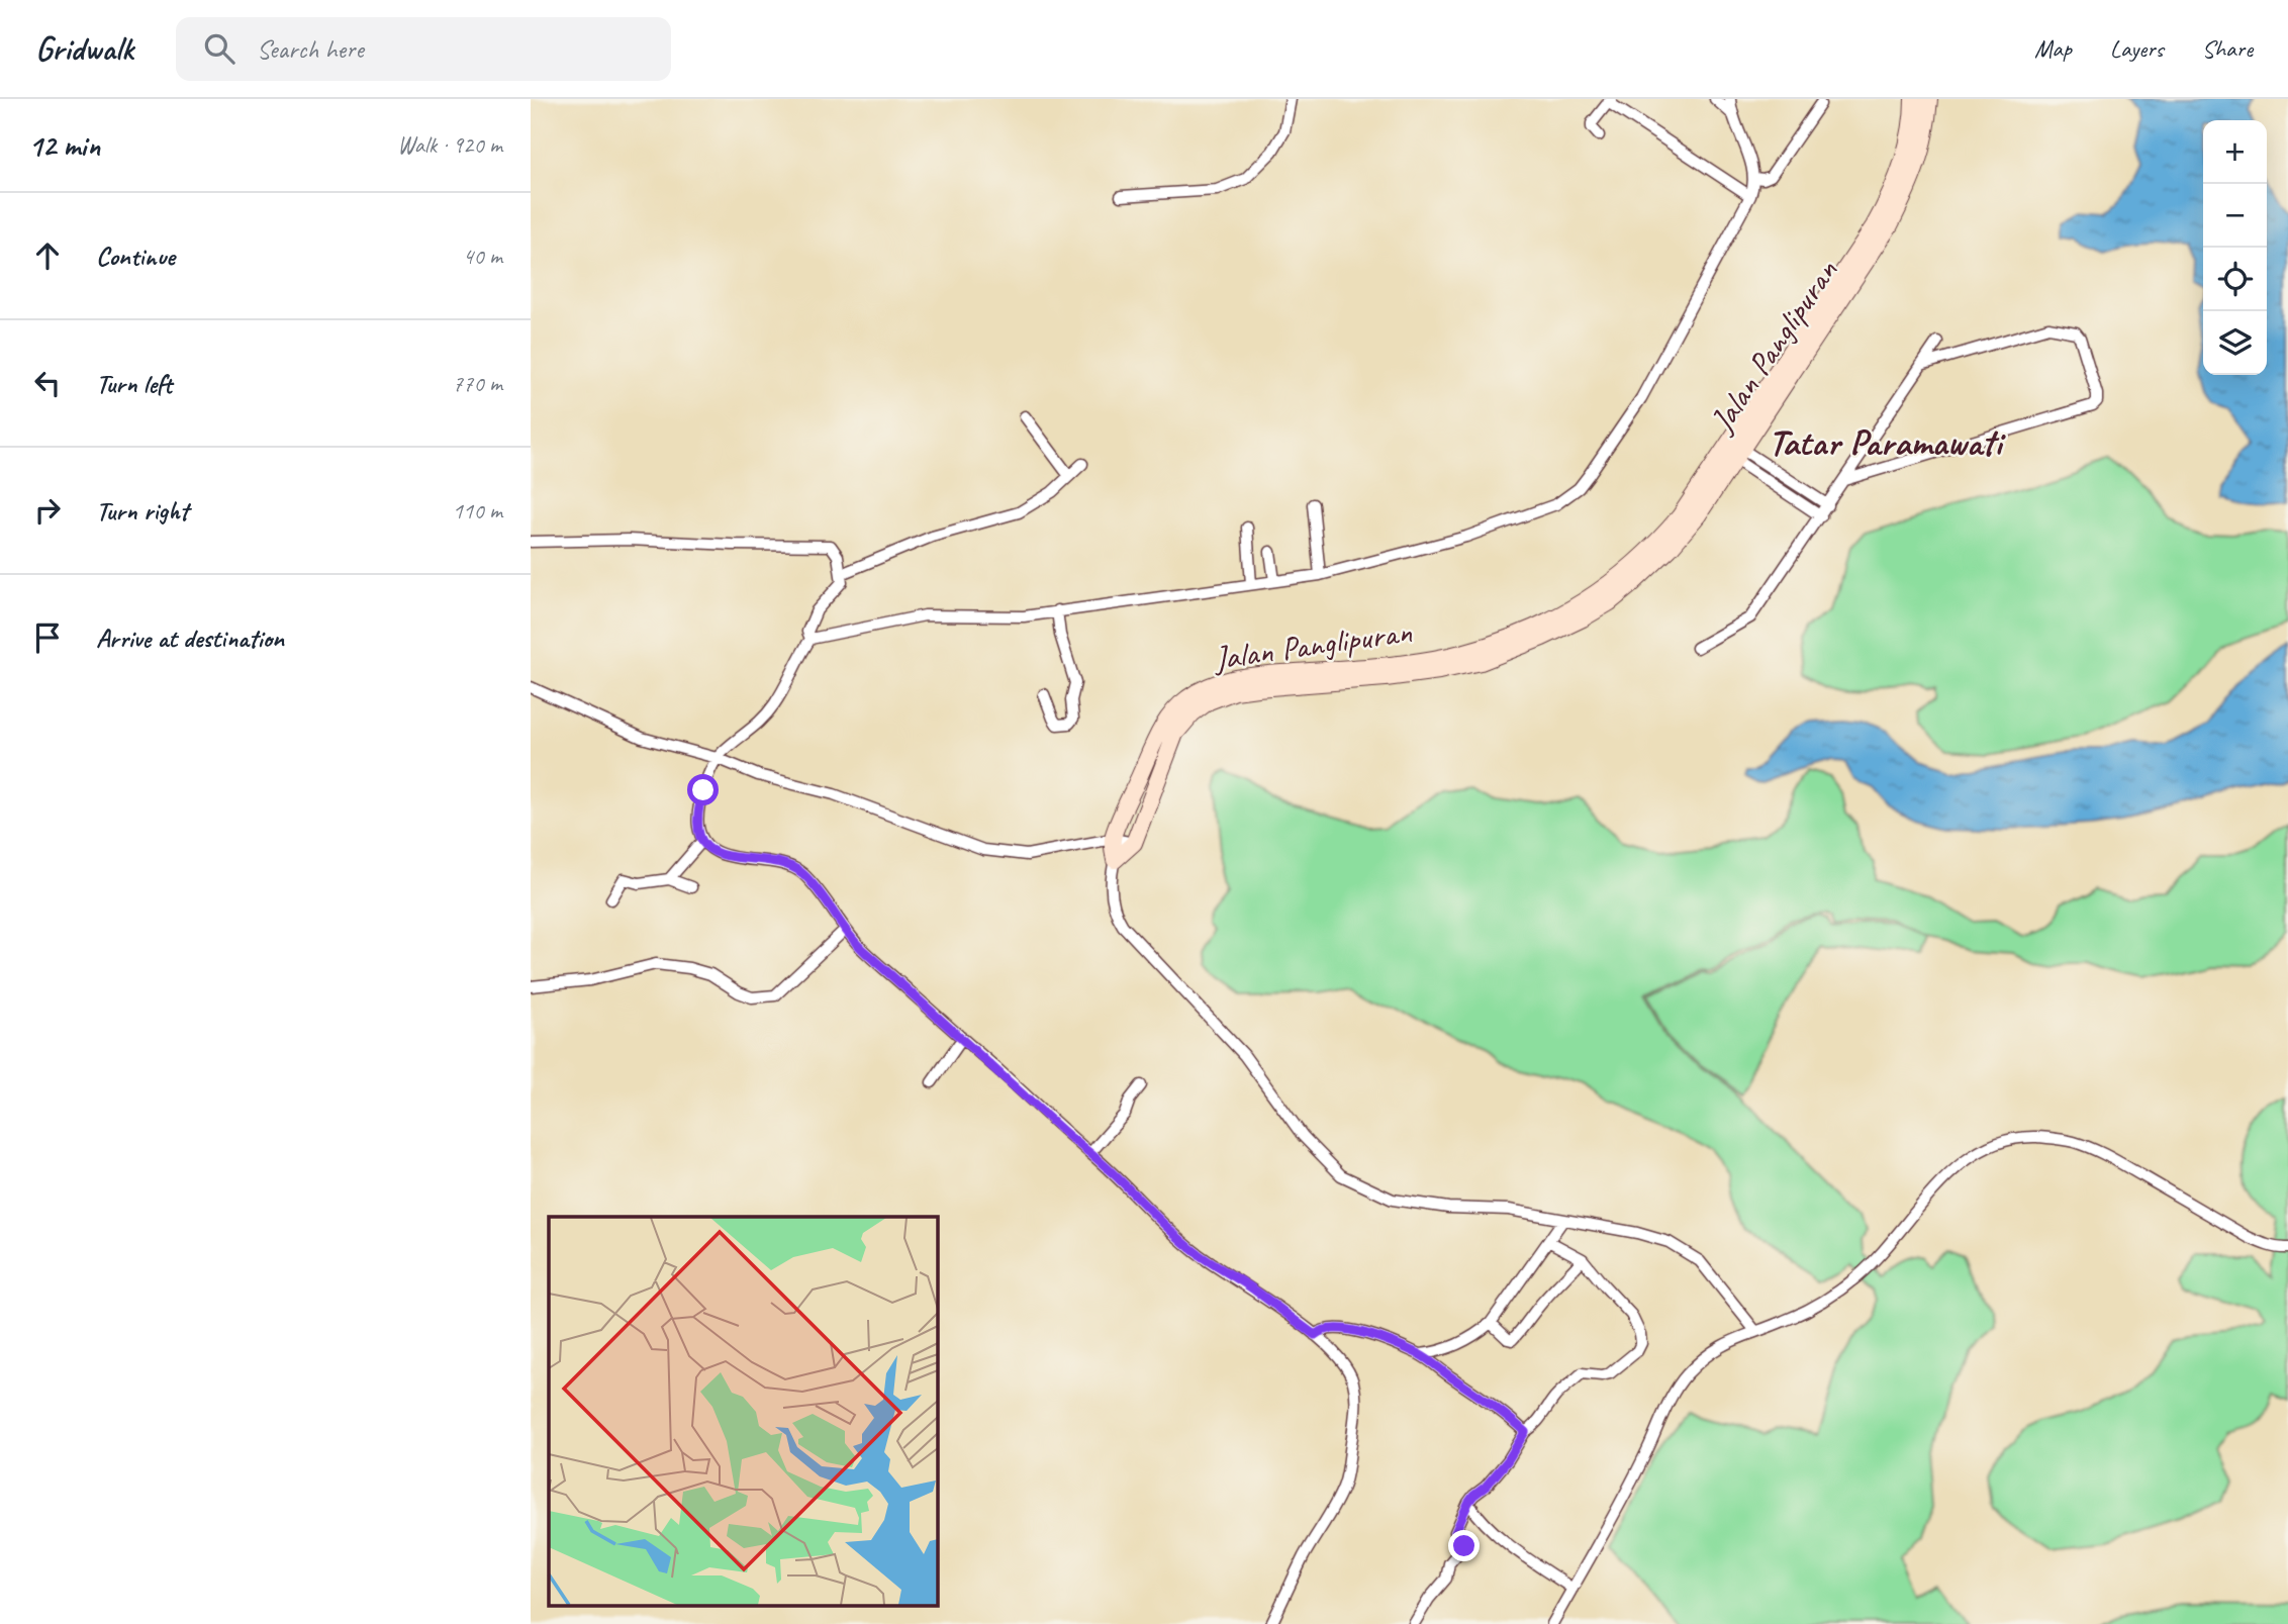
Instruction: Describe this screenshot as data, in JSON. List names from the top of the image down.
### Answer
{
  "streets": {
    "main road": ["Jalan Panglipuran"]
  },
  "districts": ["Tatar Paramawati"],
  "page": {
    "header": "Gridwalk",
    "search": "Search here",
    "nav": ["Map", "Layers", "Share"],
    "heading": ["12 min", "Walk · 920 m"],
    "map_buttons": ["+", "−"],
    "list": [
      ["Continue", "40 m"],
      ["Turn left", "770 m"],
      ["Turn right", "110 m"],
      "Arrive at destination"
    ]
  }
}
